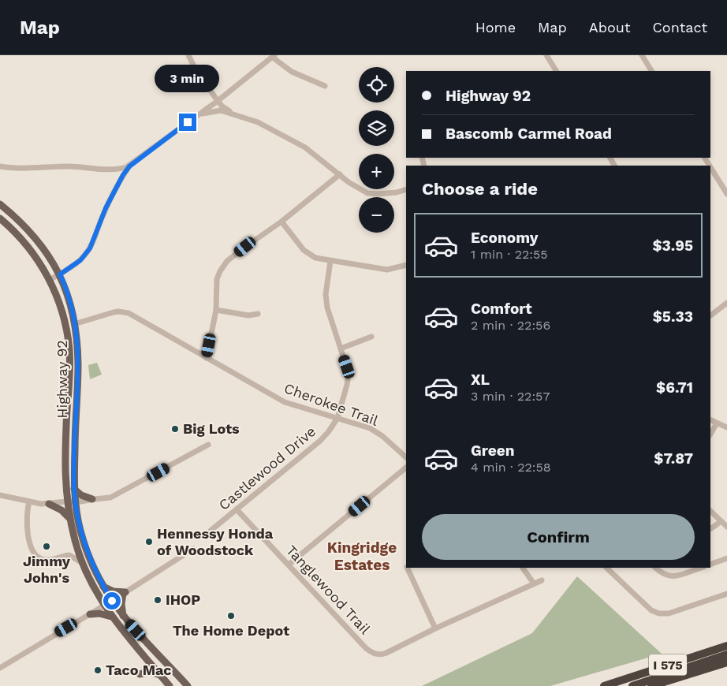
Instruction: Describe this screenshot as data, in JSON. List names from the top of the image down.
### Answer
{
  "streets": {
    "highway": ["I 575"],
    "main road": ["Highway 92"],
    "street": ["Cherokee Trail", "Castlewood Drive", "Tanglewood Trail"]
  },
  "crossings": [
    ["Highway 92", "Cherokee Trail"],
    ["Cherokee Trail", "Castlewood Drive"],
    ["Castlewood Drive", "Tanglewood Trail"]
  ],
  "districts": ["Kingridge Estates"],
  "places": [
    "Big Lots",
    "Hennessy Honda of Woodstock",
    "Jimmy John's",
    "IHOP",
    "The Home Depot",
    "Taco Mac"
  ],
  "page": {
    "header": "Map",
    "nav": [
      "Home",
      "Map",
      "About",
      "Contact"
    ],
    "bubble": "3 min",
    "map_buttons": ["+", "−"],
    "banner": ["Highway 92", "Bascomb Carmel Road"],
    "heading": "Choose a ride",
    "list": [
      {
        "name": "Economy",
        "note": "1 min · 22:55",
        "value": "$3.95"
      },
      {
        "name": "Comfort",
        "note": "2 min · 22:56",
        "value": "$5.33"
      },
      {
        "name": "XL",
        "note": "3 min · 22:57",
        "value": "$6.71"
      },
      {
        "name": "Green",
        "note": "4 min · 22:58",
        "value": "$7.87"
      }
    ],
    "buttons": "Confirm"
  }
}
